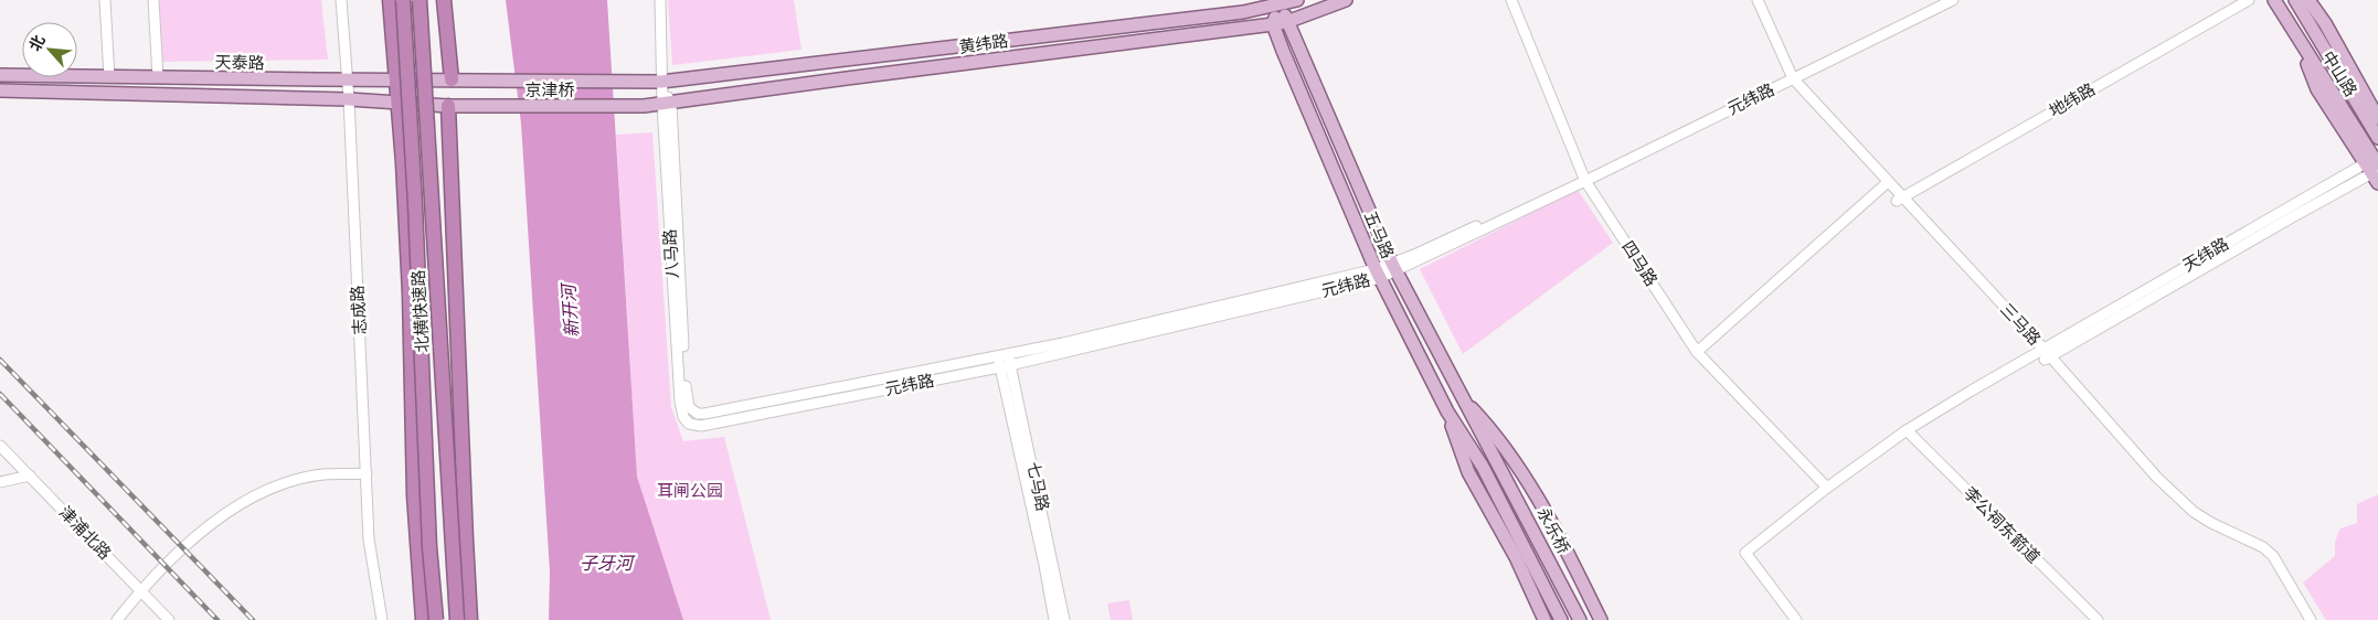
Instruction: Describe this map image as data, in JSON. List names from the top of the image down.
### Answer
{
  "streets": {
    "highway": ["北横快速路"],
    "main road": [
      "黄纬路",
      "天泰路",
      "中山路",
      "京津桥",
      "五马路",
      "永乐桥"
    ],
    "street": [
      "元纬路",
      "地纬路",
      "八马路",
      "天纬路",
      "四马路",
      "志成路",
      "三马路",
      "七马路",
      "李公祠东箭道",
      "津浦北路"
    ]
  },
  "crossings": [
    ["黄纬路", "京津桥"],
    ["黄纬路", "五马路"],
    ["黄纬路", "八马路"],
    ["天泰路", "京津桥"],
    ["天泰路", "志成路"],
    ["中山路", "天纬路"],
    ["元纬路", "五马路"],
    ["元纬路", "八马路"],
    ["元纬路", "四马路"],
    ["元纬路", "三马路"],
    ["元纬路", "七马路"],
    ["地纬路", "三马路"],
    ["五马路", "永乐桥"],
    ["天纬路", "四马路"],
    ["天纬路", "三马路"],
    ["天纬路", "李公祠东箭道"]
  ],
  "water": ["新开河", "子牙河"],
  "parks": ["耳闸公园"],
  "north": "top left"
}
